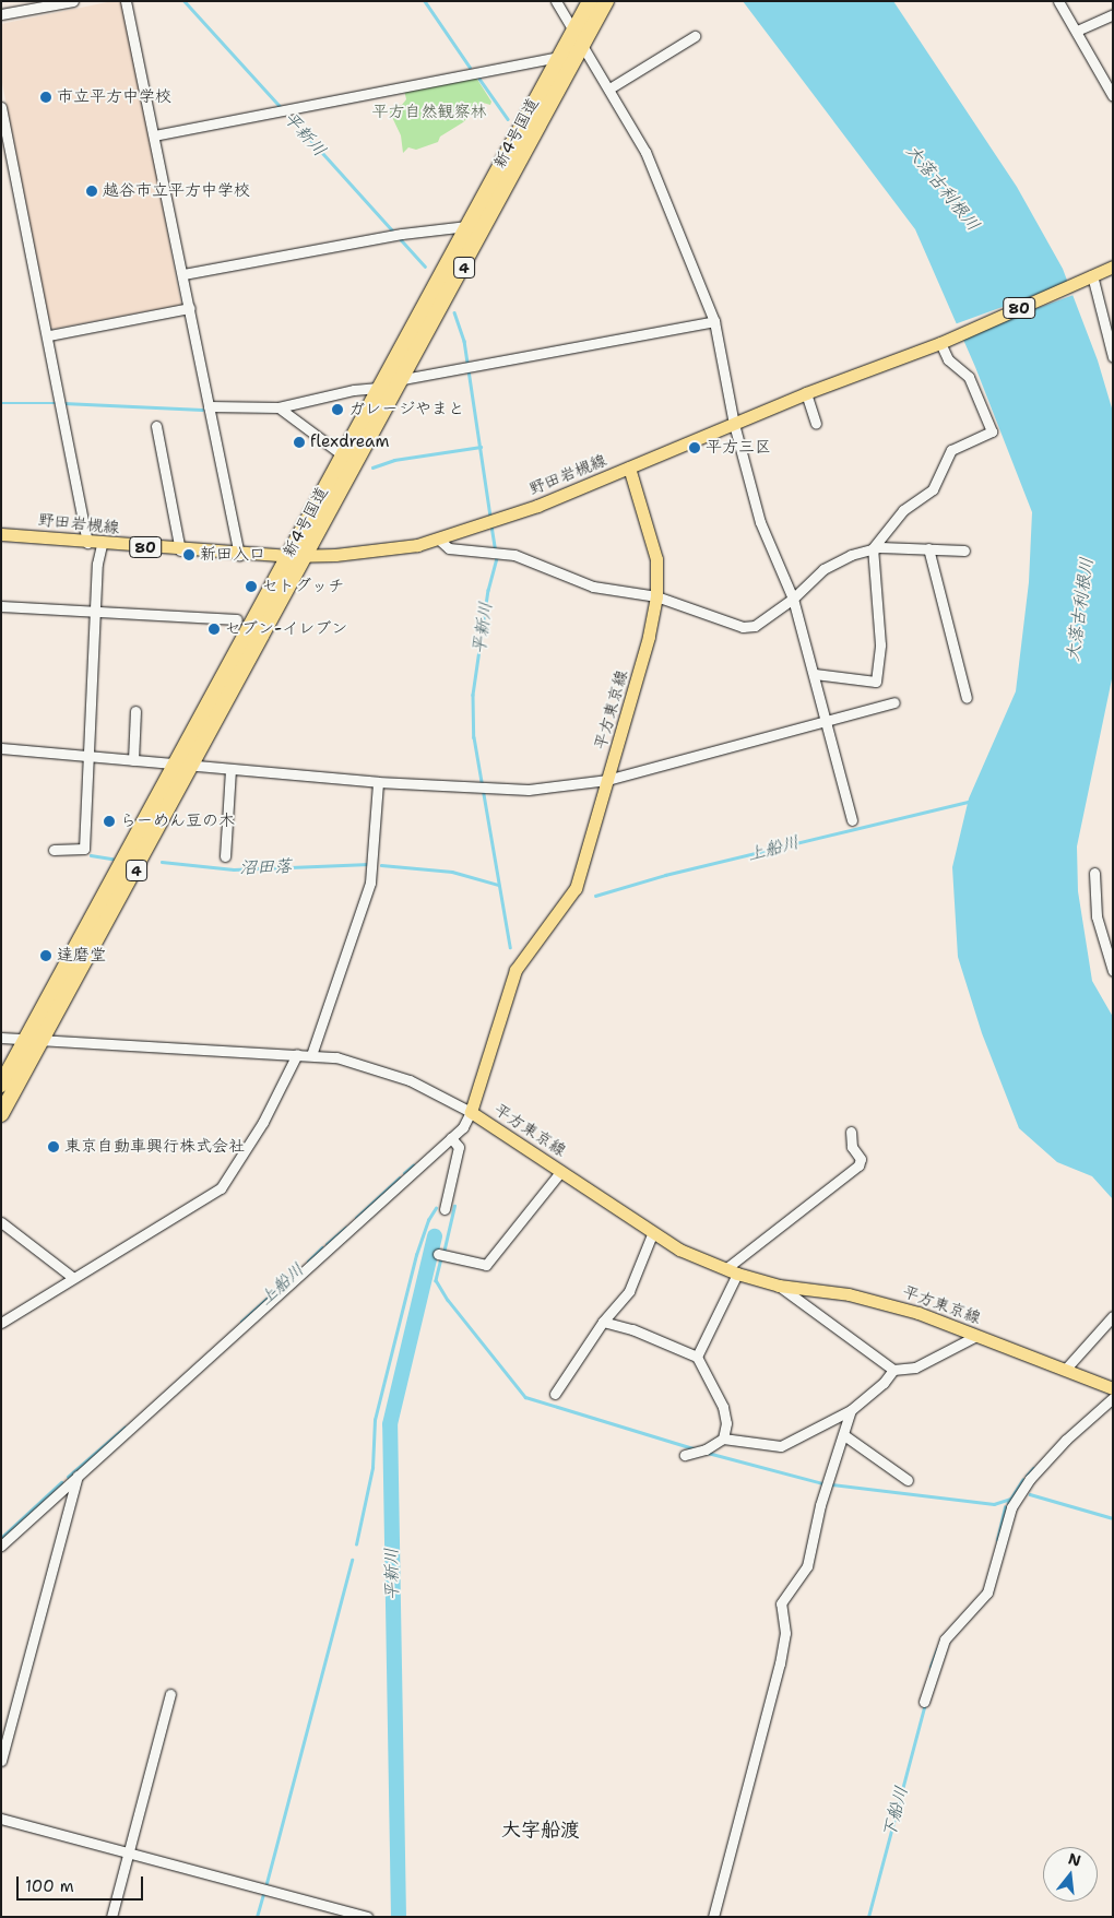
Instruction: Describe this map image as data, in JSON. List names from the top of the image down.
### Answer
{
  "streets": {
    "highway": ["新4号国道", "4"],
    "main road": ["80", "野田岩槻線", "平方東京線"]
  },
  "crossings": [
    ["新4号国道", "野田岩槻線"],
    ["野田岩槻線", "平方東京線"]
  ],
  "districts": ["大字船渡"],
  "water": [
    "平新川",
    "大落古利根川",
    "上船川",
    "沼田落",
    "下船川"
  ],
  "parks": ["平方自然観察林"],
  "places": [
    "市立平方中学校",
    "越谷市立平方中学校",
    "ガレージやまと",
    "flexdream",
    "平方三区",
    "新田入口",
    "セトグッチ",
    "セブン-イレブン",
    "らーめん豆の木",
    "達磨堂",
    "東京自動車興行株式会社"
  ],
  "scale_bar": "100 m",
  "north": "top"
}
